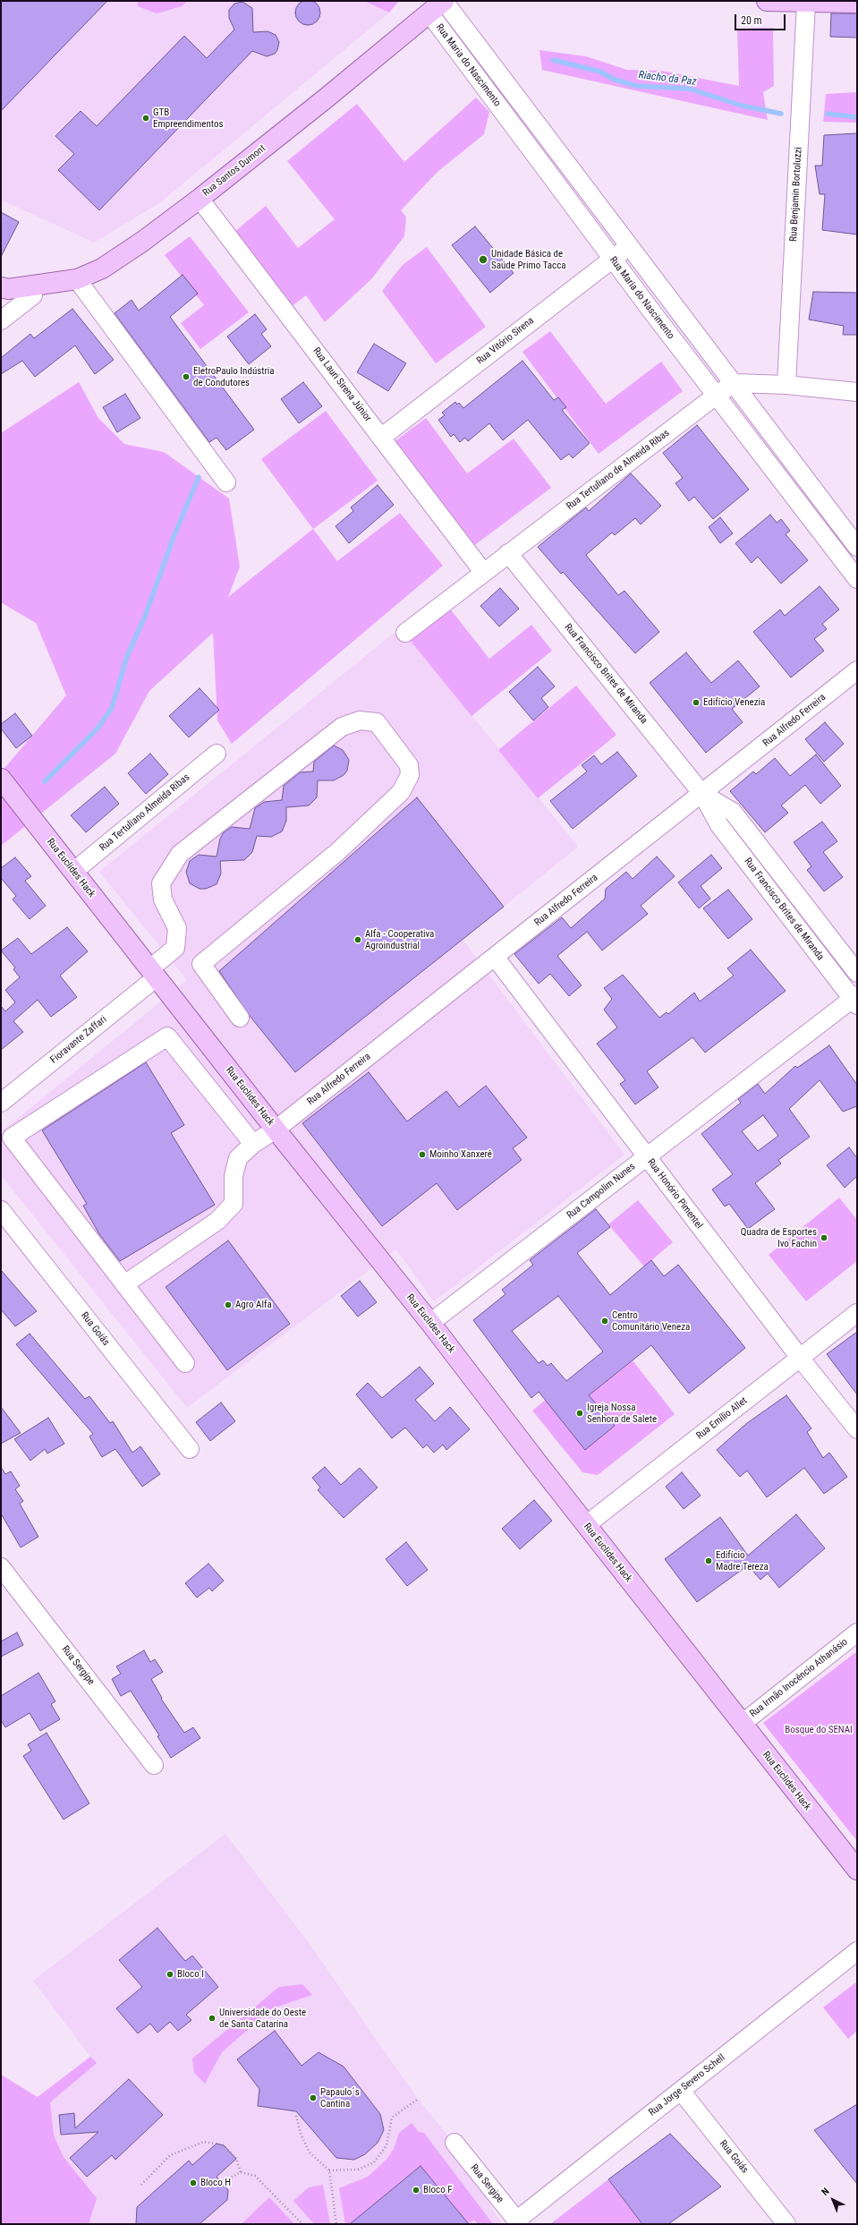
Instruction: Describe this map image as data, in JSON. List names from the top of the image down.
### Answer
{
  "streets": {
    "main road": ["Rua Santos Dumont", "Rua Euclides Hack"],
    "street": [
      "Rua Maria do Nascimento",
      "Rua Benjamin Bortoluzzi",
      "Rua Vitório Sirena",
      "Rua Lauri Sirena Júnior",
      "Rua Tertuliano de Almeida Ribas",
      "Rua Francisco Brites de Miranda",
      "Rua Alfredo Ferreira",
      "Rua Tertuliano Almeida Ribas",
      "Fioravante Zaffari",
      "Rua Campolim Nunes",
      "Rua Honório Pimentel",
      "Rua Goiás",
      "Rua Emílio Allet",
      "Rua Sergipe",
      "Rua Irmão Inocêncio Athanásio",
      "Rua Jorge Severo Schell"
    ]
  },
  "crossings": [
    ["Rua Maria do Nascimento", "Rua Santos Dumont"],
    ["Rua Maria do Nascimento", "Rua Vitório Sirena"],
    ["Rua Maria do Nascimento", "Rua Tertuliano de Almeida Ribas"],
    ["Rua Santos Dumont", "Rua Lauri Sirena Júnior"],
    ["Rua Vitório Sirena", "Rua Lauri Sirena Júnior"],
    ["Rua Lauri Sirena Júnior", "Rua Tertuliano de Almeida Ribas"],
    ["Rua Tertuliano de Almeida Ribas", "Rua Francisco Brites de Miranda"],
    ["Rua Francisco Brites de Miranda", "Rua Alfredo Ferreira"],
    ["Rua Francisco Brites de Miranda", "Rua Campolim Nunes"],
    ["Rua Alfredo Ferreira", "Rua Euclides Hack"],
    ["Rua Alfredo Ferreira", "Rua Honório Pimentel"],
    ["Rua Tertuliano Almeida Ribas", "Rua Euclides Hack"],
    ["Rua Euclides Hack", "Fioravante Zaffari"],
    ["Rua Euclides Hack", "Rua Campolim Nunes"],
    ["Rua Euclides Hack", "Rua Emílio Allet"],
    ["Rua Euclides Hack", "Rua Irmão Inocêncio Athanásio"],
    ["Rua Campolim Nunes", "Rua Honório Pimentel"],
    ["Rua Honório Pimentel", "Rua Emílio Allet"],
    ["Rua Goiás", "Rua Jorge Severo Schell"],
    ["Rua Sergipe", "Rua Jorge Severo Schell"]
  ],
  "water": ["Riacho da Paz"],
  "parks": ["Bosque do SENAI"],
  "places": [
    "GTB Empreendimentos",
    "Unidade Básica de Saúde Primo Tacca",
    "EletroPaulo Indústria de Condutores",
    "Edifício Venezia",
    "Alfa - Cooperativa Agroindustrial",
    "Moinho Xanxerê",
    "Quadra de Esportes Ivo Fachin",
    "Agro Alfa",
    "Centro Comunitário Veneza",
    "Igreja Nossa Senhora de Salete",
    "Edifício Madre Tereza",
    "Bloco I",
    "Universidade do Oeste de Santa Catarina",
    "Papaulo´s Cantina",
    "Bloco H",
    "Bloco F"
  ],
  "scale_bar": "20 m",
  "north": "top left"
}
